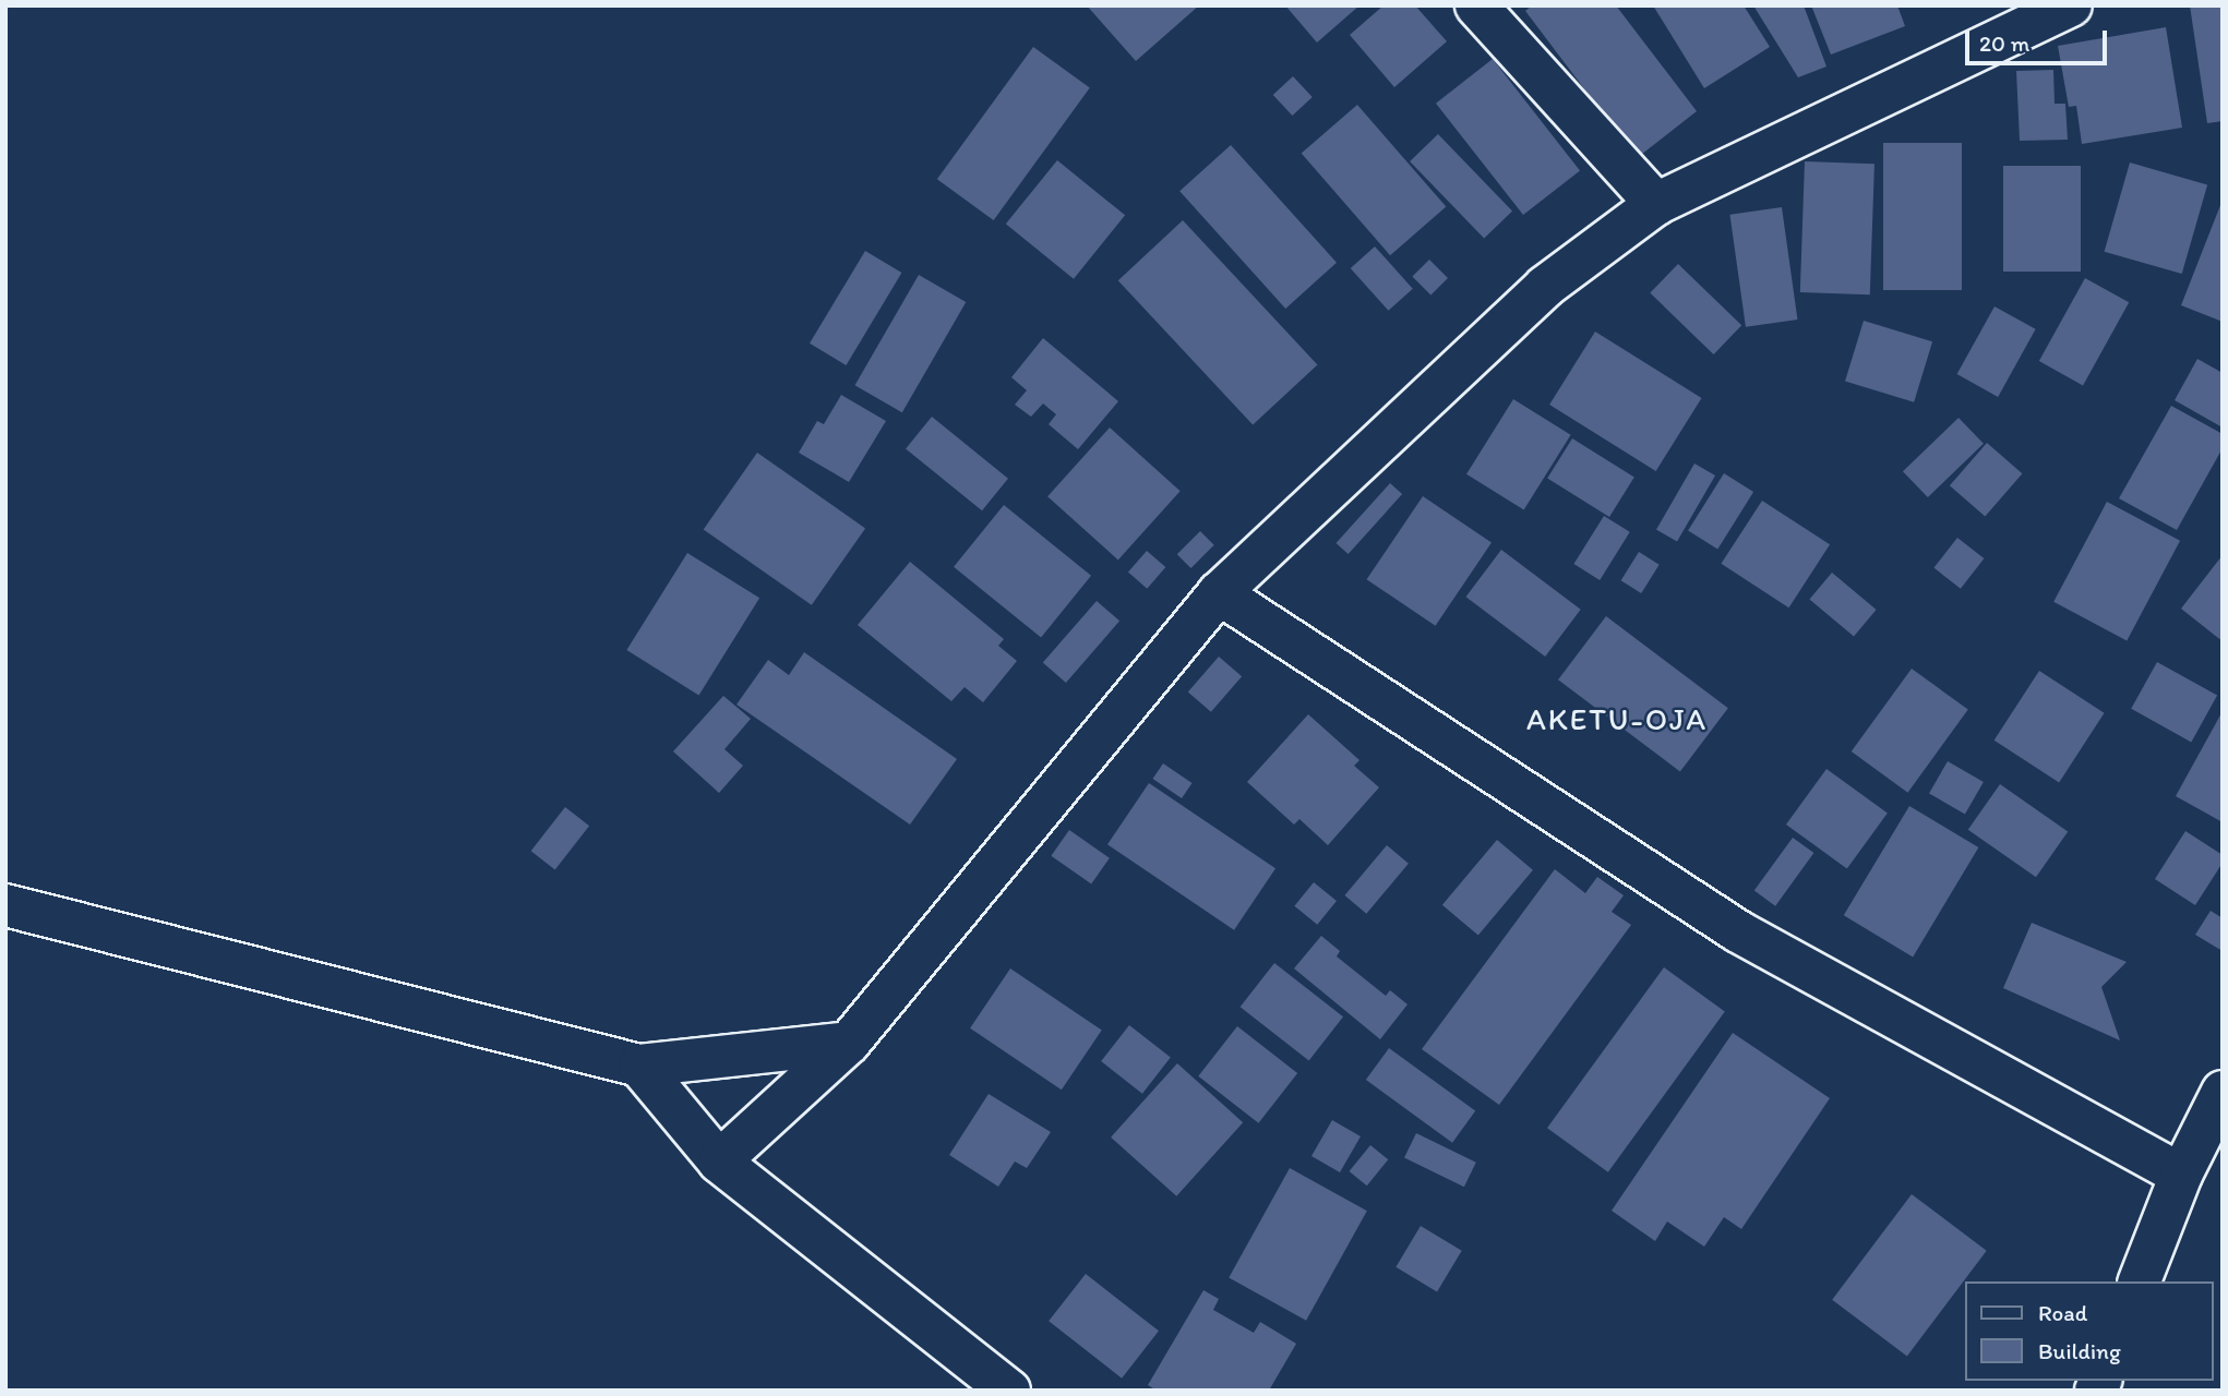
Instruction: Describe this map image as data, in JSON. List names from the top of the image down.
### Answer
{
  "districts": ["AKETU-OJA"],
  "legend": ["Road", "Building"],
  "scale_bar": "20 m"
}
